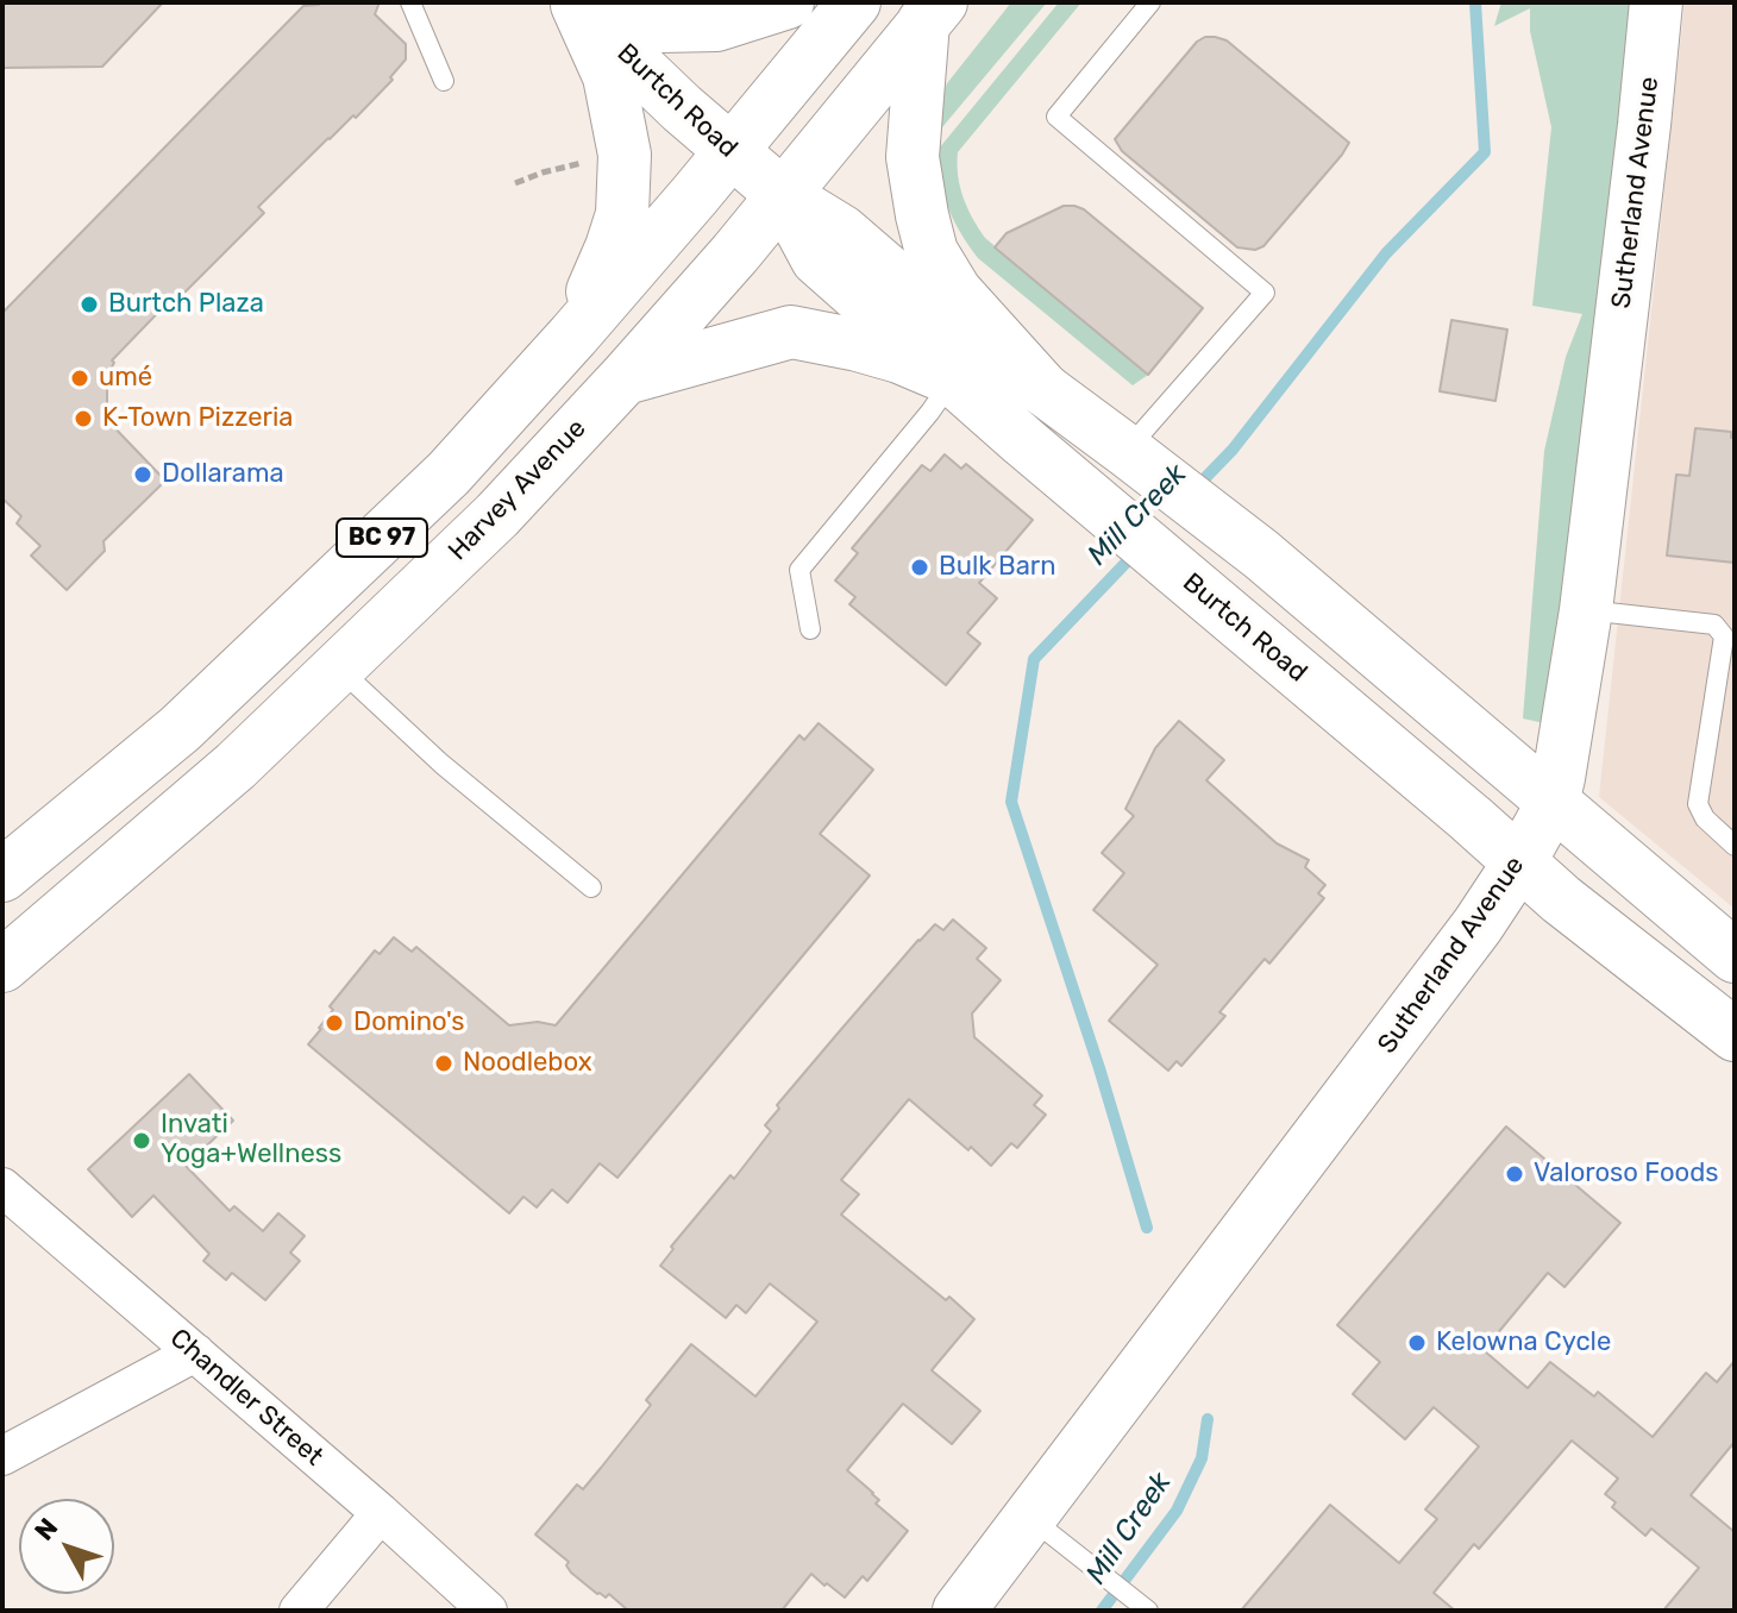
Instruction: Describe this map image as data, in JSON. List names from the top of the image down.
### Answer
{
  "streets": {
    "main road": [
      "Burtch Road",
      "Sutherland Avenue",
      "Harvey Avenue",
      "BC 97"
    ],
    "street": ["Chandler Street"]
  },
  "crossings": [
    ["Burtch Road", "Sutherland Avenue"],
    ["Burtch Road", "Harvey Avenue"],
    ["Burtch Road", "BC 97"]
  ],
  "water": ["Mill Creek"],
  "places": [
    "Burtch Plaza",
    "umé",
    "K-Town Pizzeria",
    "Dollarama",
    "Bulk Barn",
    "Domino's",
    "Noodlebox",
    "Invati Yoga+Wellness",
    "Valoroso Foods",
    "Kelowna Cycle"
  ],
  "north": "top left"
}
